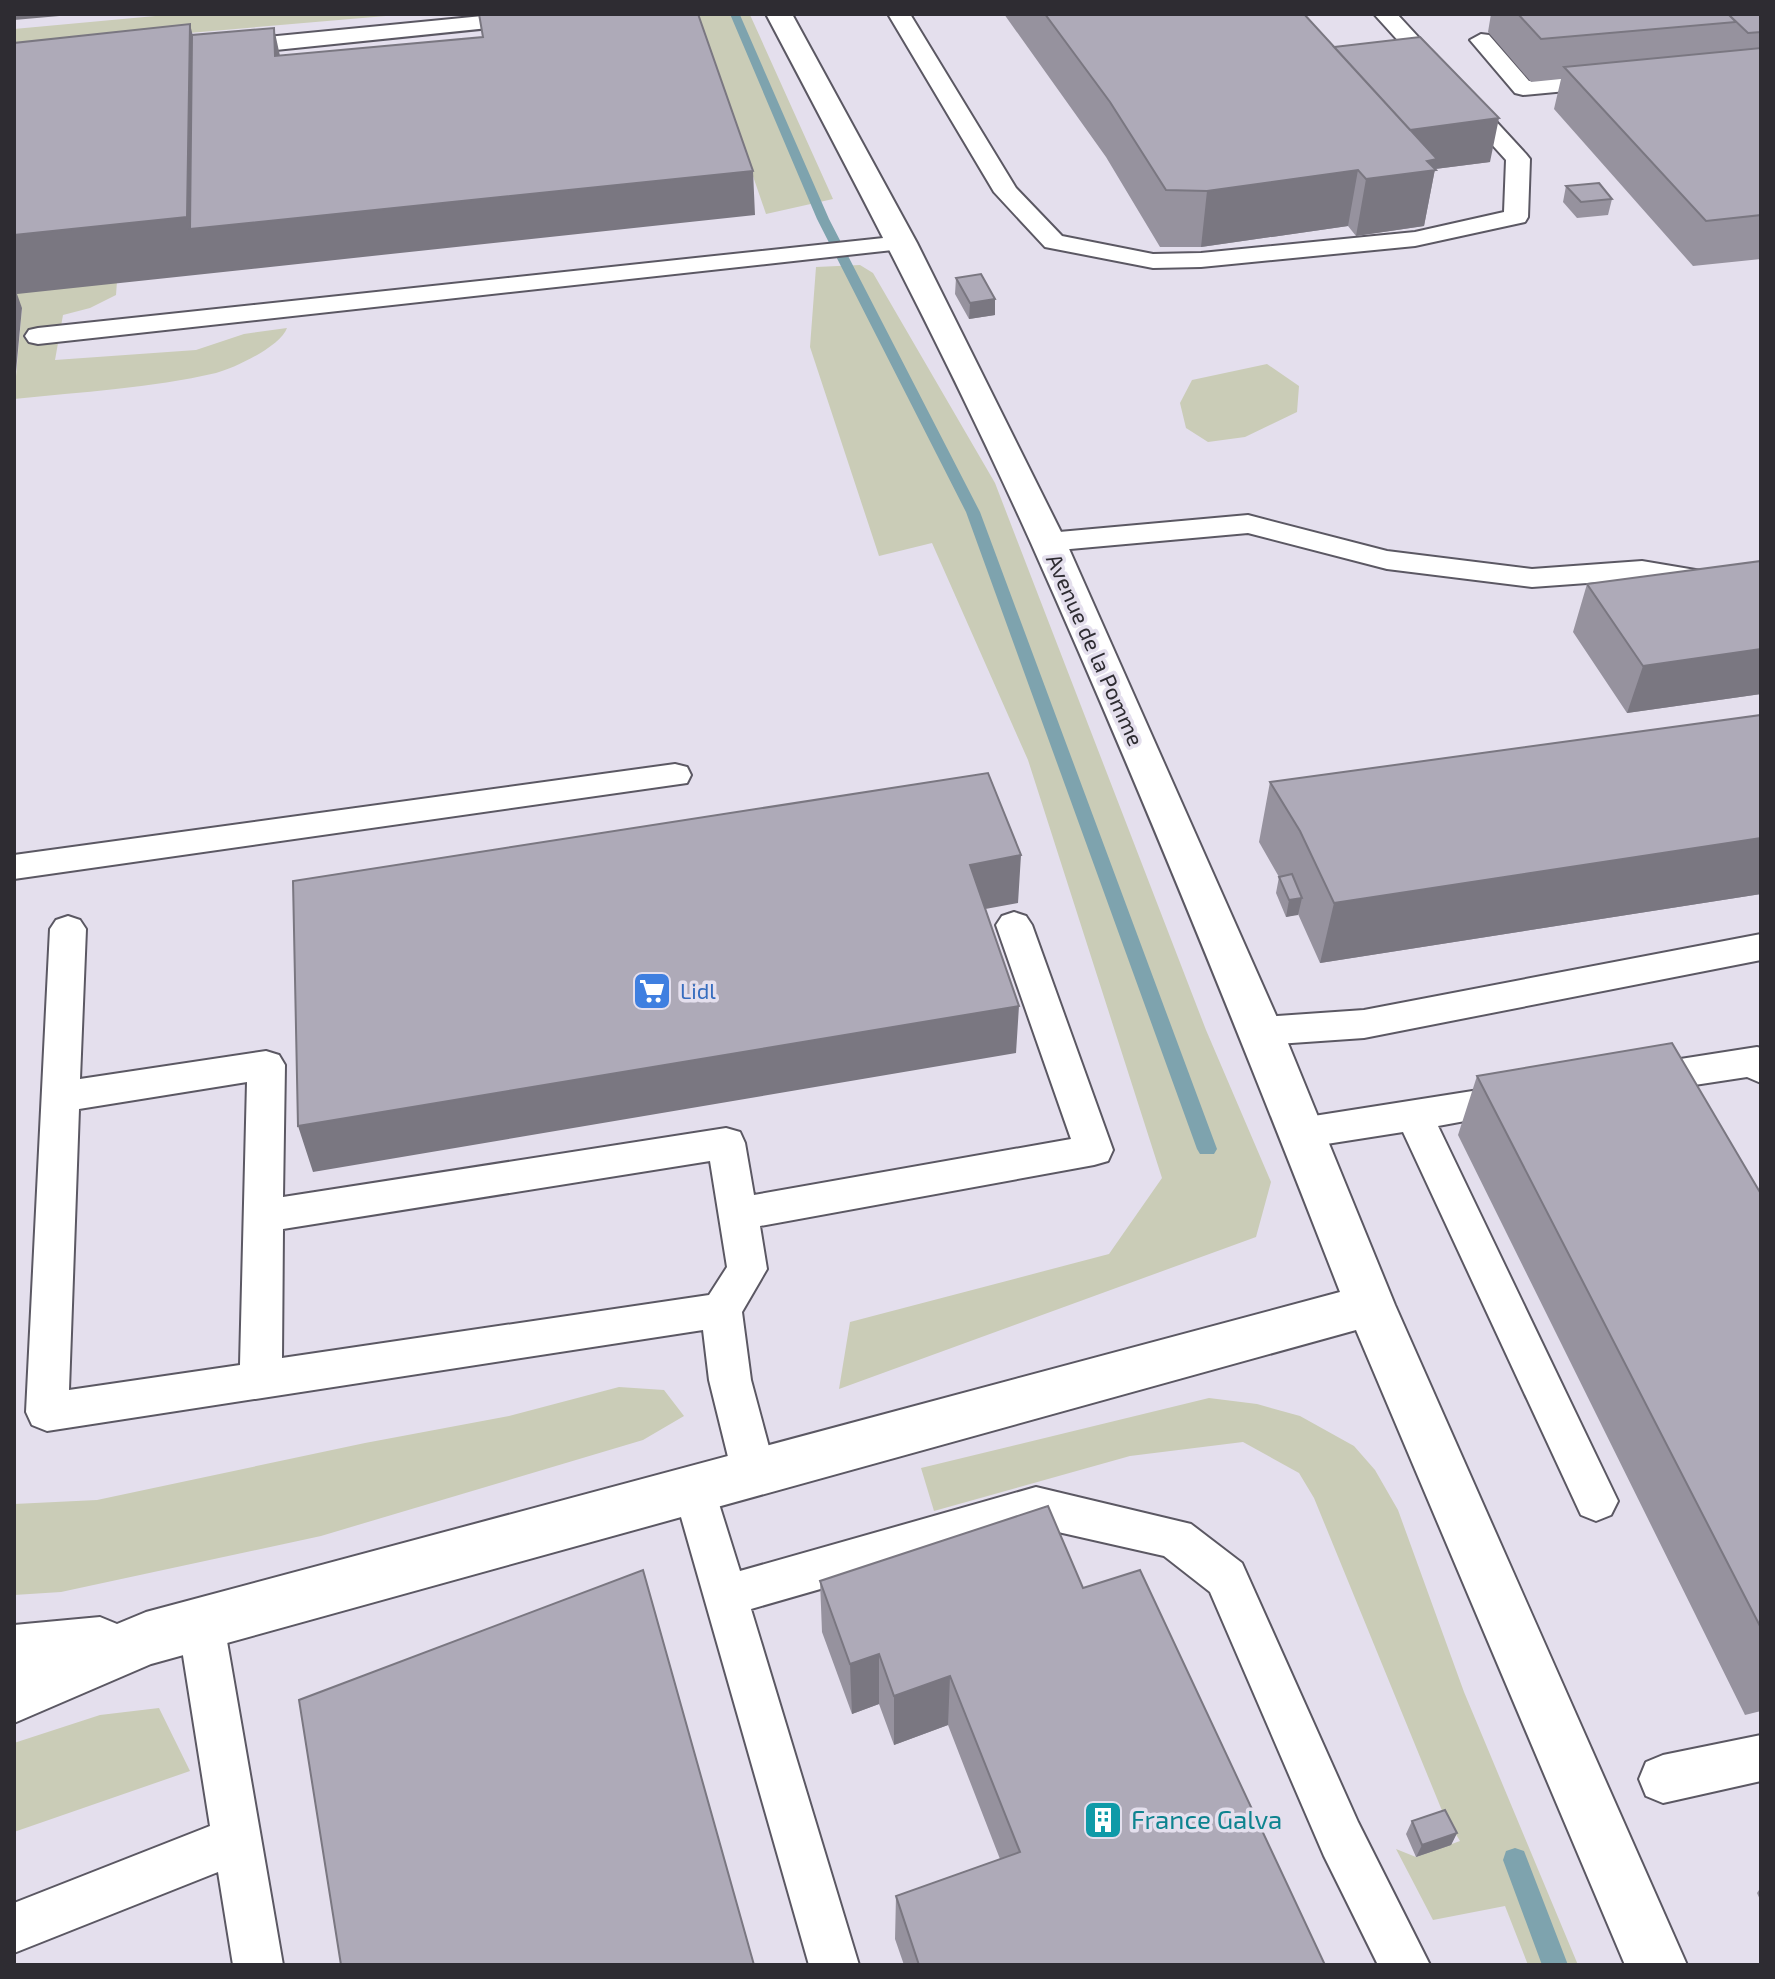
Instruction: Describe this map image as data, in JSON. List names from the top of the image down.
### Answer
{
  "streets": {
    "street": ["Avenue de la Pomme"]
  },
  "places": {
    "supermarket": ["Lidl"],
    "building": ["France Galva"]
  }
}
